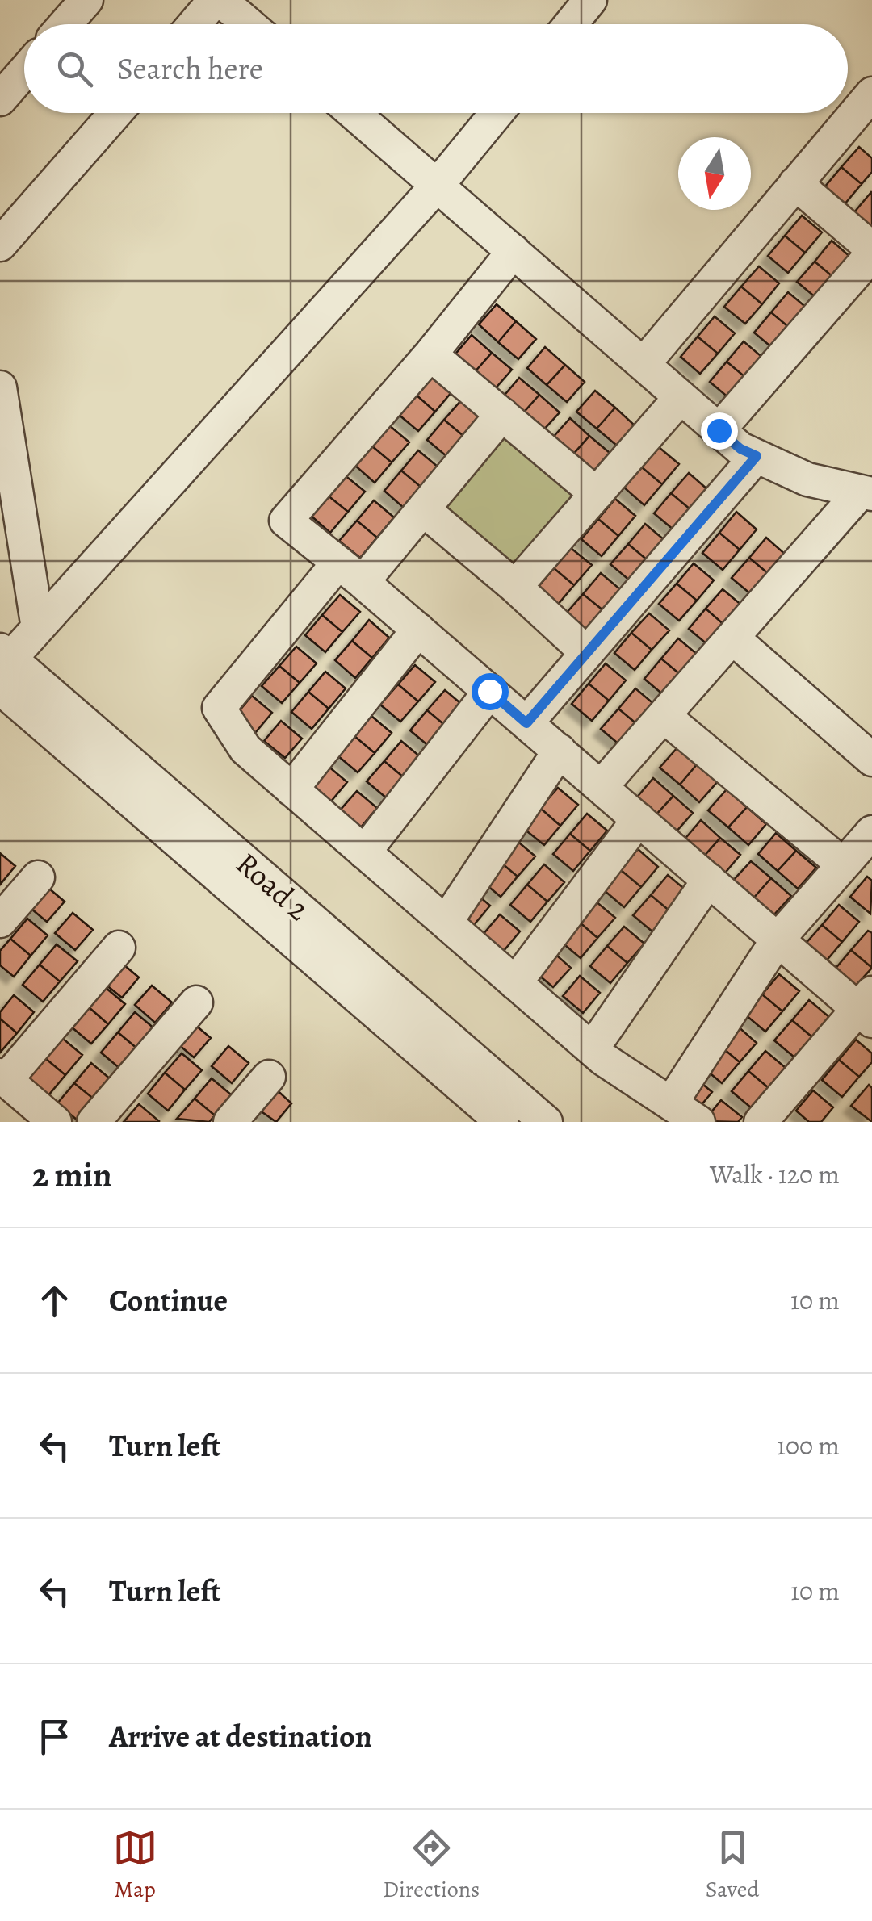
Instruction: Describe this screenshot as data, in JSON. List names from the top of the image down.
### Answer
{
  "streets": {
    "street": ["Road 2"]
  },
  "north": "bottom",
  "page": {
    "search": "Search here",
    "heading": ["2 min", "Walk · 120 m"],
    "list": [
      ["Continue", "10 m"],
      ["Turn left", "100 m"],
      ["Turn left", "10 m"],
      "Arrive at destination"
    ],
    "nav": ["Map", "Directions", "Saved"]
  }
}
